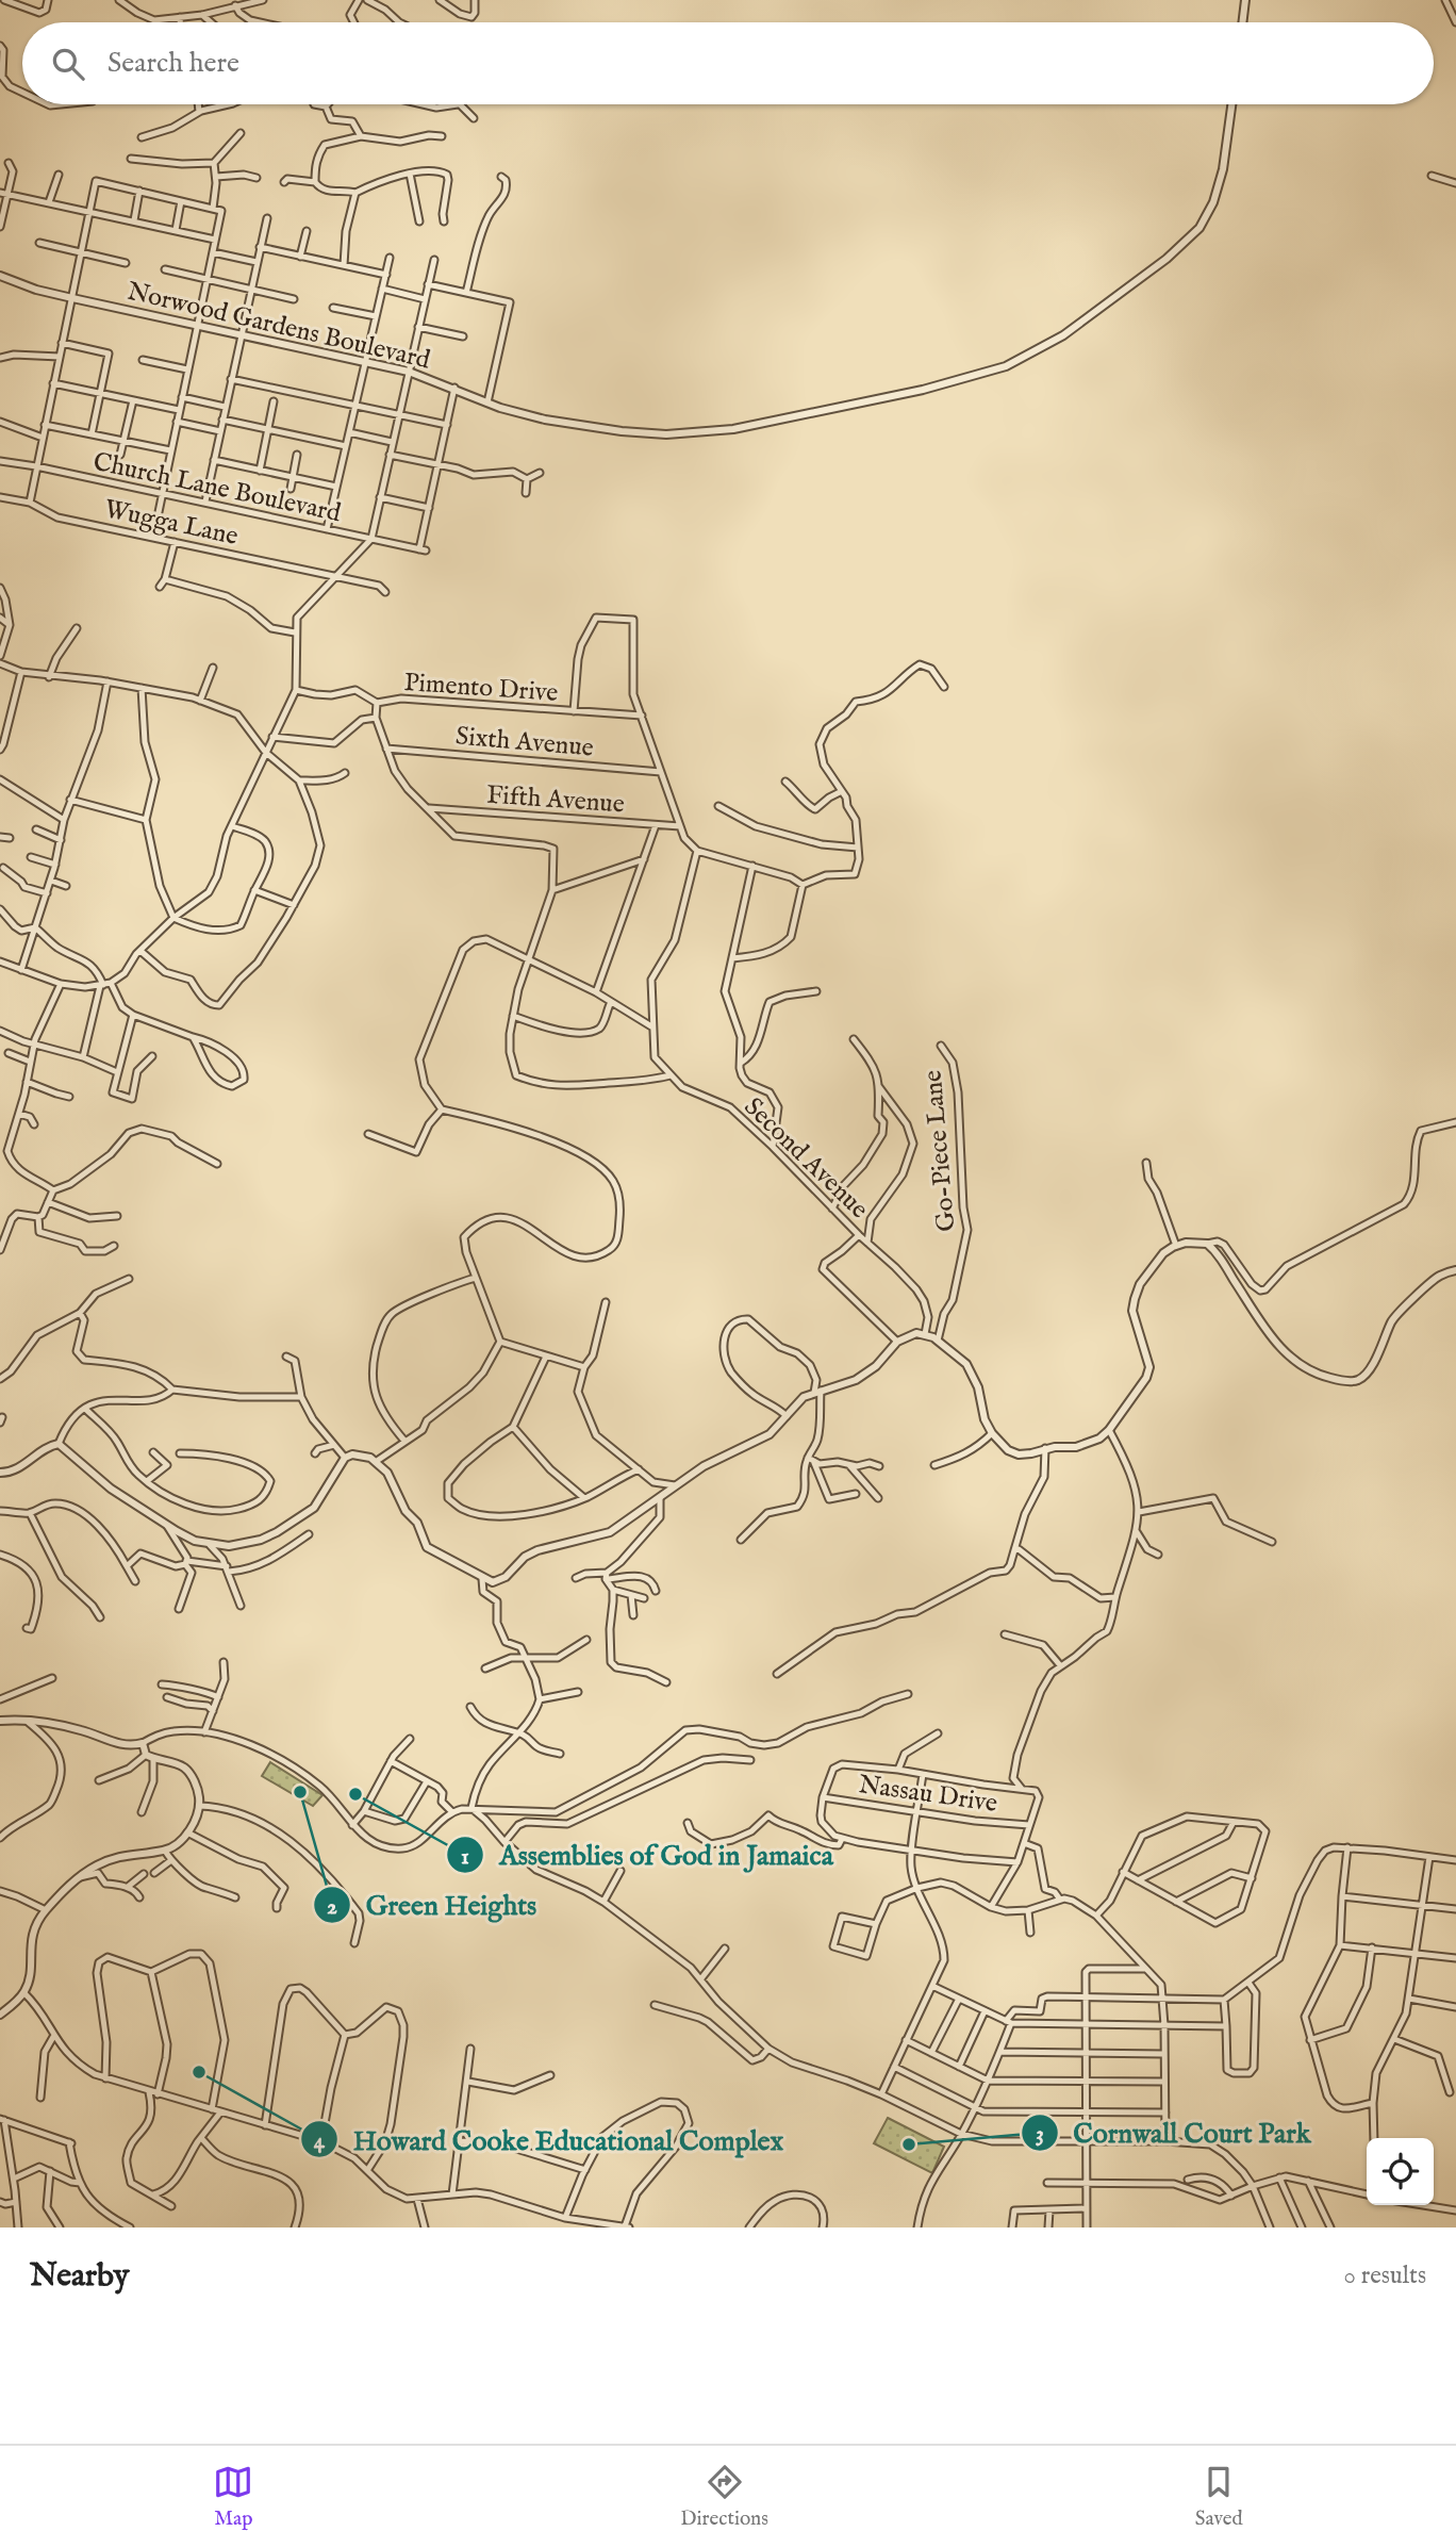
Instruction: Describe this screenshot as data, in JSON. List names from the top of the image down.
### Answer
{
  "streets": {
    "street": [
      "Norwood Gardens Boulevard",
      "Church Lane Boulevard",
      "Wugga Lane",
      "Pimento Drive",
      "Sixth Avenue",
      "Fifth Avenue",
      "Go-Piece Lane",
      "Second Avenue",
      "Nassau Drive"
    ]
  },
  "crossings": [
    ["Pimento Drive", "Sixth Avenue"],
    ["Pimento Drive", "Fifth Avenue"],
    ["Pimento Drive", "Second Avenue"]
  ],
  "places": [
    "Green Heights",
    "Assemblies of God in Jamaica",
    "Howard Cooke Educational Complex",
    "Cornwall Court Park"
  ],
  "page": {
    "search": "Search here",
    "heading": ["Nearby", "0 results"],
    "nav": ["Map", "Directions", "Saved"]
  }
}
